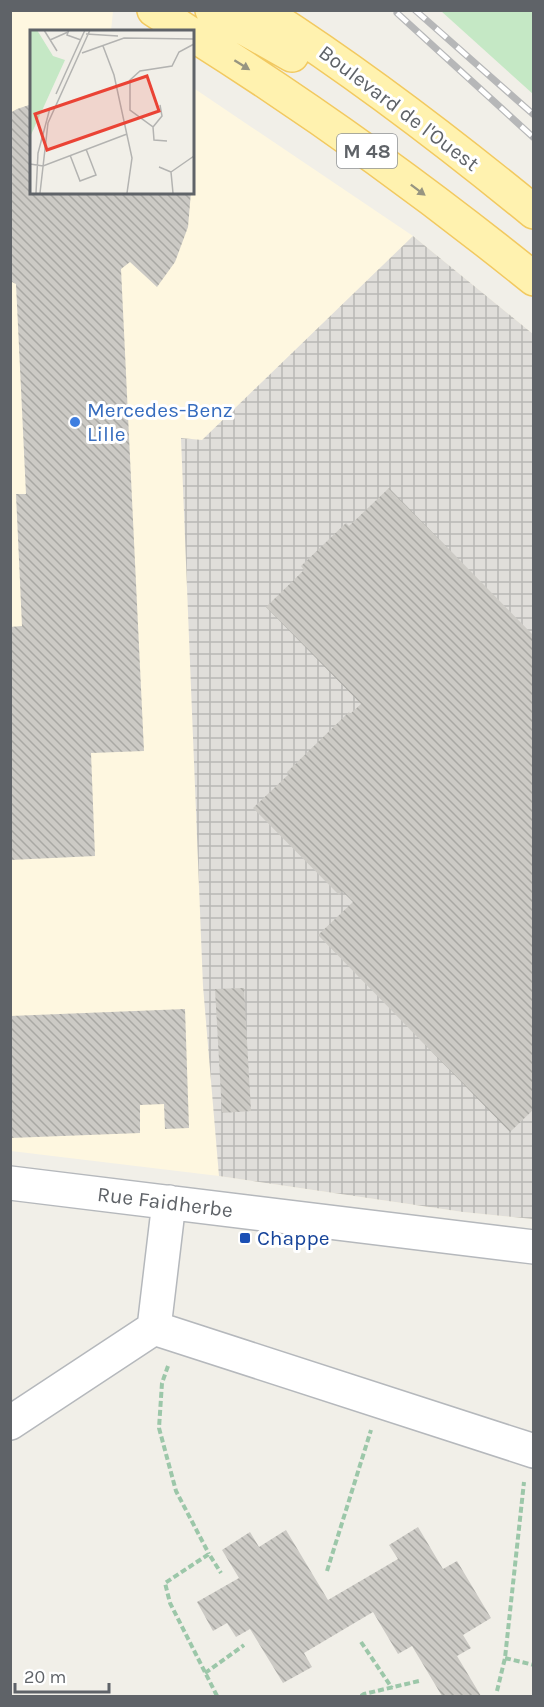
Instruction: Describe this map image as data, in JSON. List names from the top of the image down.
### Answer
{
  "streets": {
    "main road": ["Boulevard de l'Ouest", "M 48"],
    "street": ["Rue Faidherbe"]
  },
  "places": {
    "other": ["Mercedes-Benz Lille"],
    "transit": ["Chappe"]
  },
  "scale_bar": "20 m"
}
